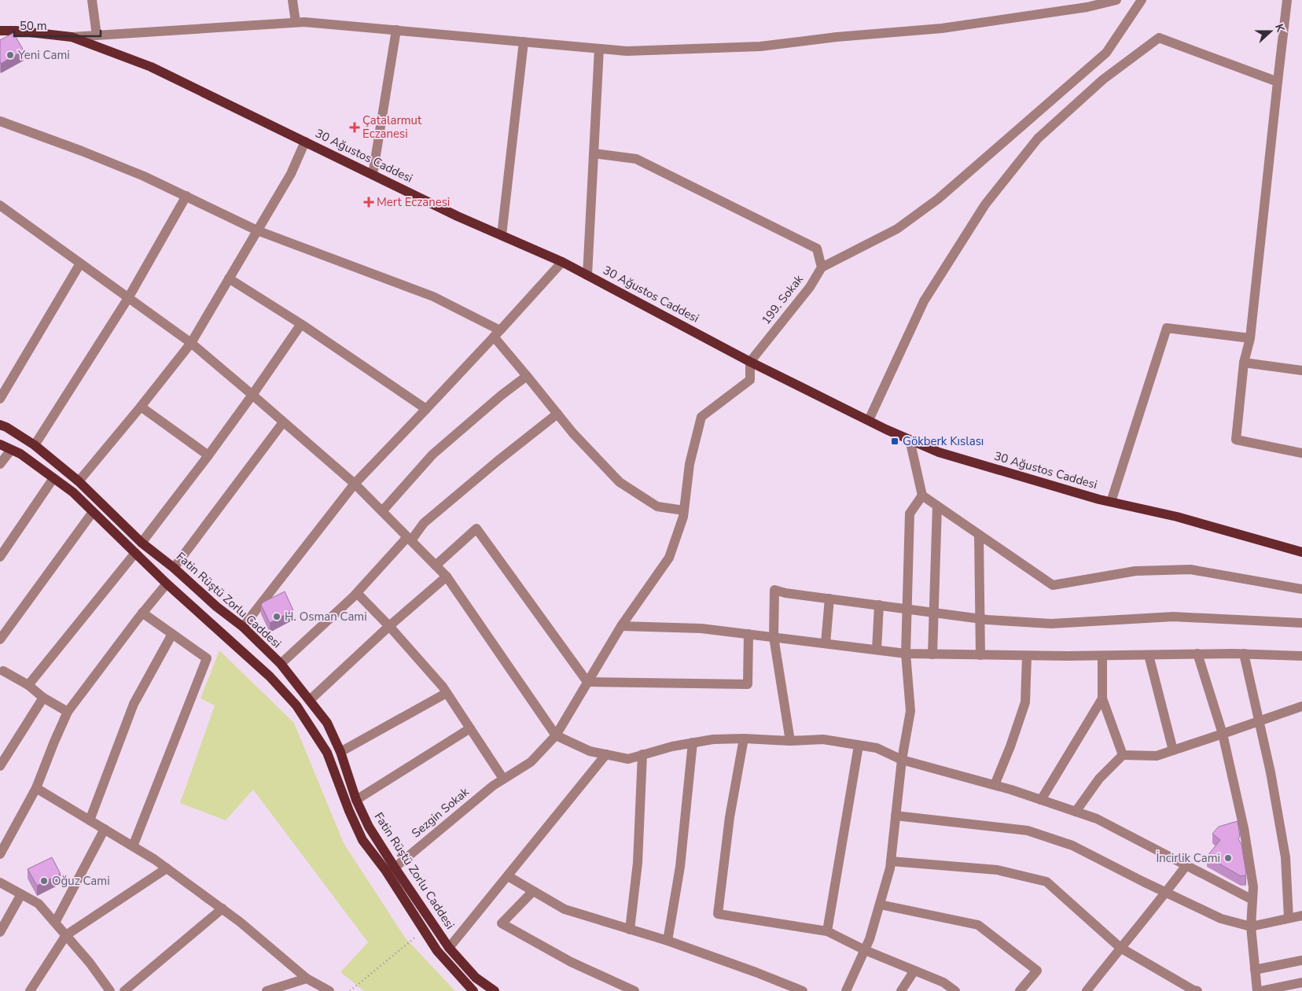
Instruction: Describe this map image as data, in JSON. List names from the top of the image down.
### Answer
{
  "streets": {
    "main road": ["30 Ağustos Caddesi", "Fatin Rüştü Zorlu Caddesi"],
    "street": ["199. Sokak", "Sezgin Sokak"]
  },
  "crossings": [
    ["30 Ağustos Caddesi", "199. Sokak"],
    ["30 Ağustos Caddesi", "Sezgin Sokak"],
    ["199. Sokak", "Sezgin Sokak"],
    ["Fatin Rüştü Zorlu Caddesi", "Sezgin Sokak"]
  ],
  "places": {
    "other": [
      "Yeni Cami",
      "H. Osman Cami",
      "İncirlik Cami",
      "Oğuz Cami"
    ],
    "health": ["Çatalarmut Eczanesi", "Mert Eczanesi"],
    "transit": ["Gökberk Kıslası"]
  },
  "scale_bar": "50 m",
  "north": "right"
}
